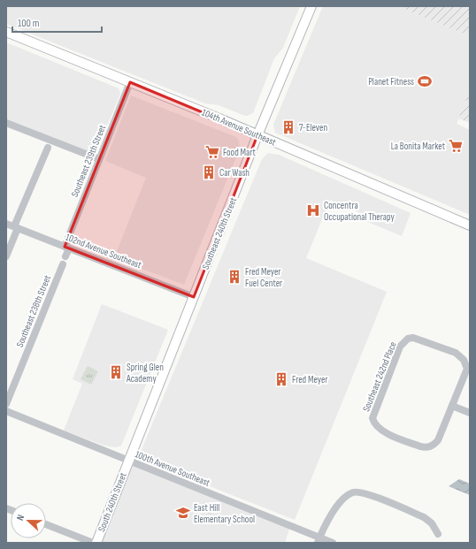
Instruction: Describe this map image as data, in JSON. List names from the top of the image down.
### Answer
{
  "streets": {
    "main road": ["104th Avenue Southeast", "Southeast 240th Street", "South 240th Street"],
    "street": [
      "Southeast 239th Street",
      "102nd Avenue Southeast",
      "Southeast 238th Street",
      "Southeast 242nd Place",
      "100th Avenue Southeast"
    ]
  },
  "crossings": [
    ["104th Avenue Southeast", "Southeast 239th Street"],
    ["104th Avenue Southeast", "Southeast 240th Street"],
    ["Southeast 239th Street", "102nd Avenue Southeast"],
    ["Southeast 240th Street", "102nd Avenue Southeast"],
    ["Southeast 240th Street", "100th Avenue Southeast"],
    ["Southeast 240th Street", "South 240th Street"],
    ["100th Avenue Southeast", "South 240th Street"]
  ],
  "places": {
    "sports": ["Planet Fitness"],
    "building": [
      "7-Eleven",
      "Car Wash",
      "Fred Meyer Fuel Center",
      "Spring Glen Academy",
      "Fred Meyer"
    ],
    "supermarket": ["La Bonita Market", "Food Mart"],
    "hospital": ["Concentra Occupational Therapy"],
    "school or university": ["East Hill Elementary School"]
  },
  "scale_bar": "100 m",
  "north": "left"
}
